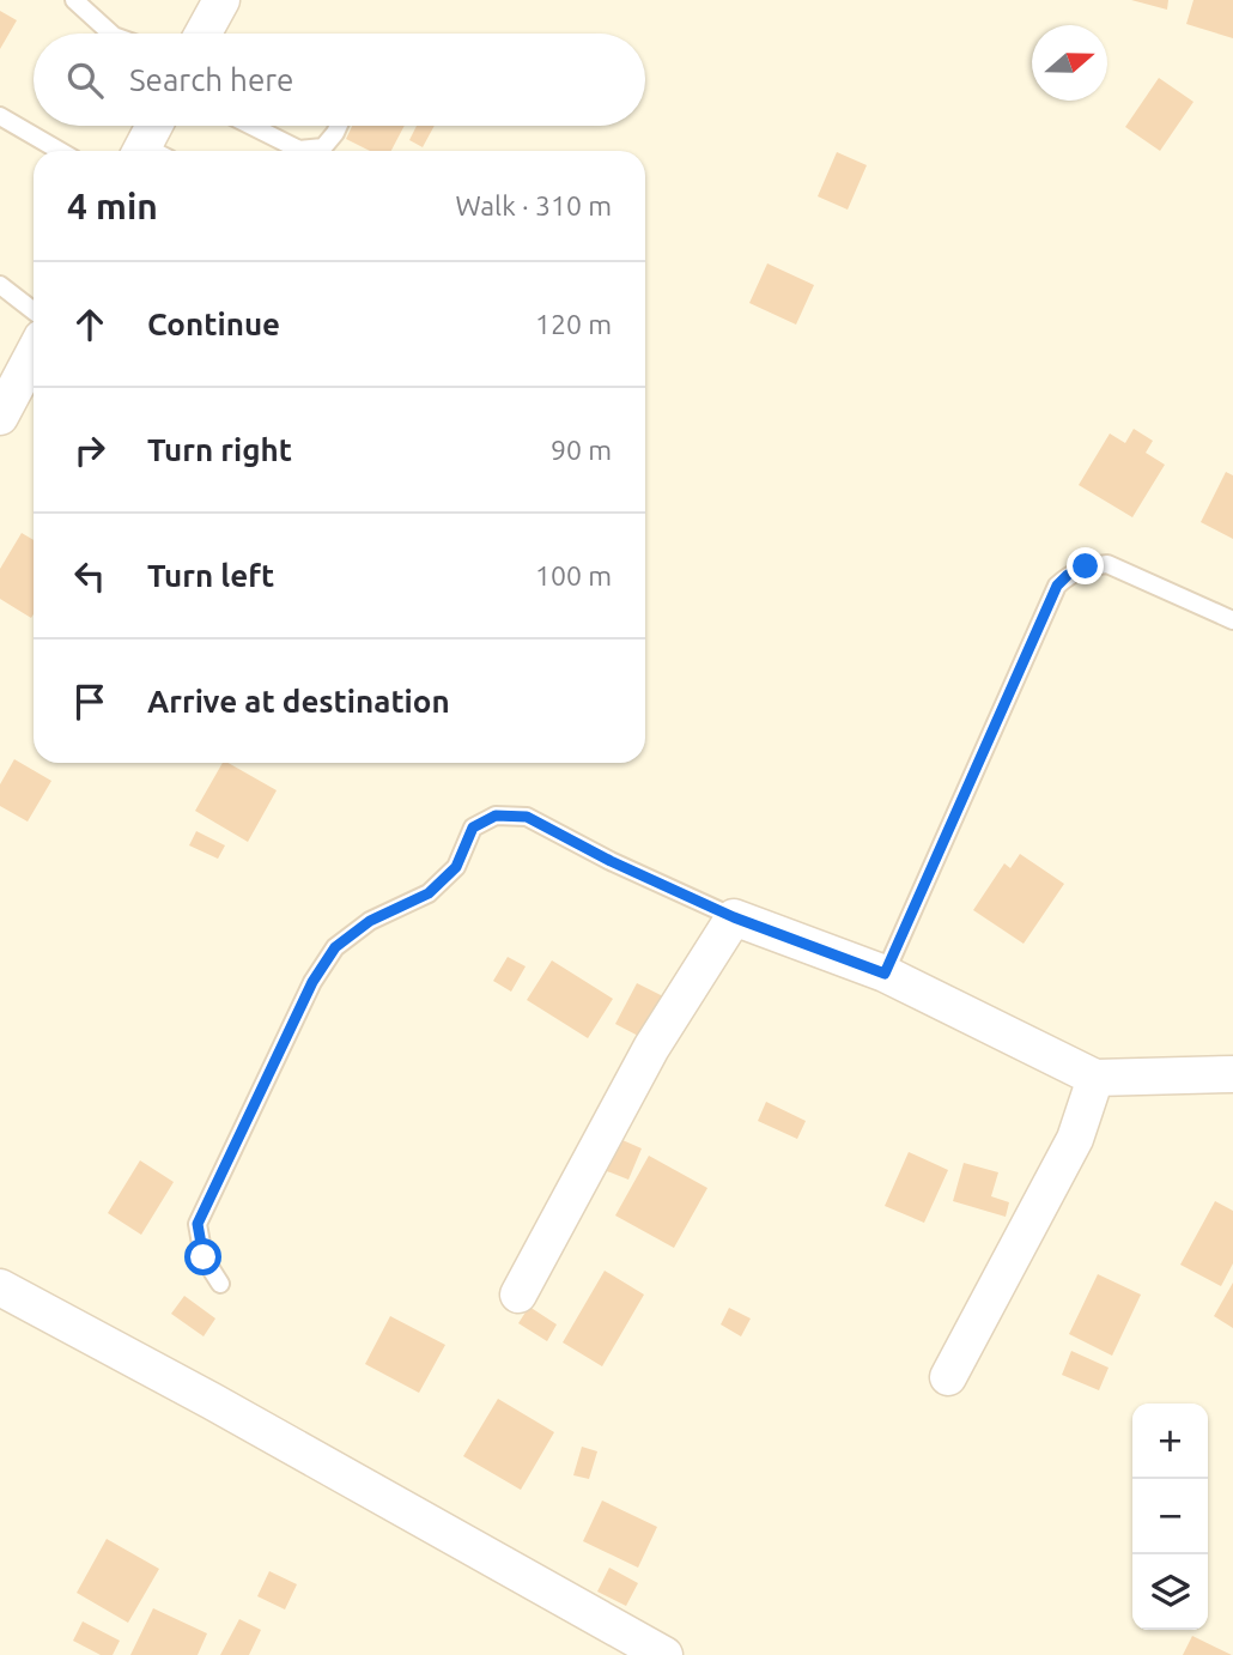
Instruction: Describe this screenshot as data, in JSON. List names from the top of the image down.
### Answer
{
  "north": "right",
  "page": {
    "search": "Search here",
    "heading": ["4 min", "Walk · 310 m"],
    "list": [
      ["Continue", "120 m"],
      ["Turn right", "90 m"],
      ["Turn left", "100 m"],
      "Arrive at destination"
    ],
    "map_buttons": ["+", "−"]
  }
}
